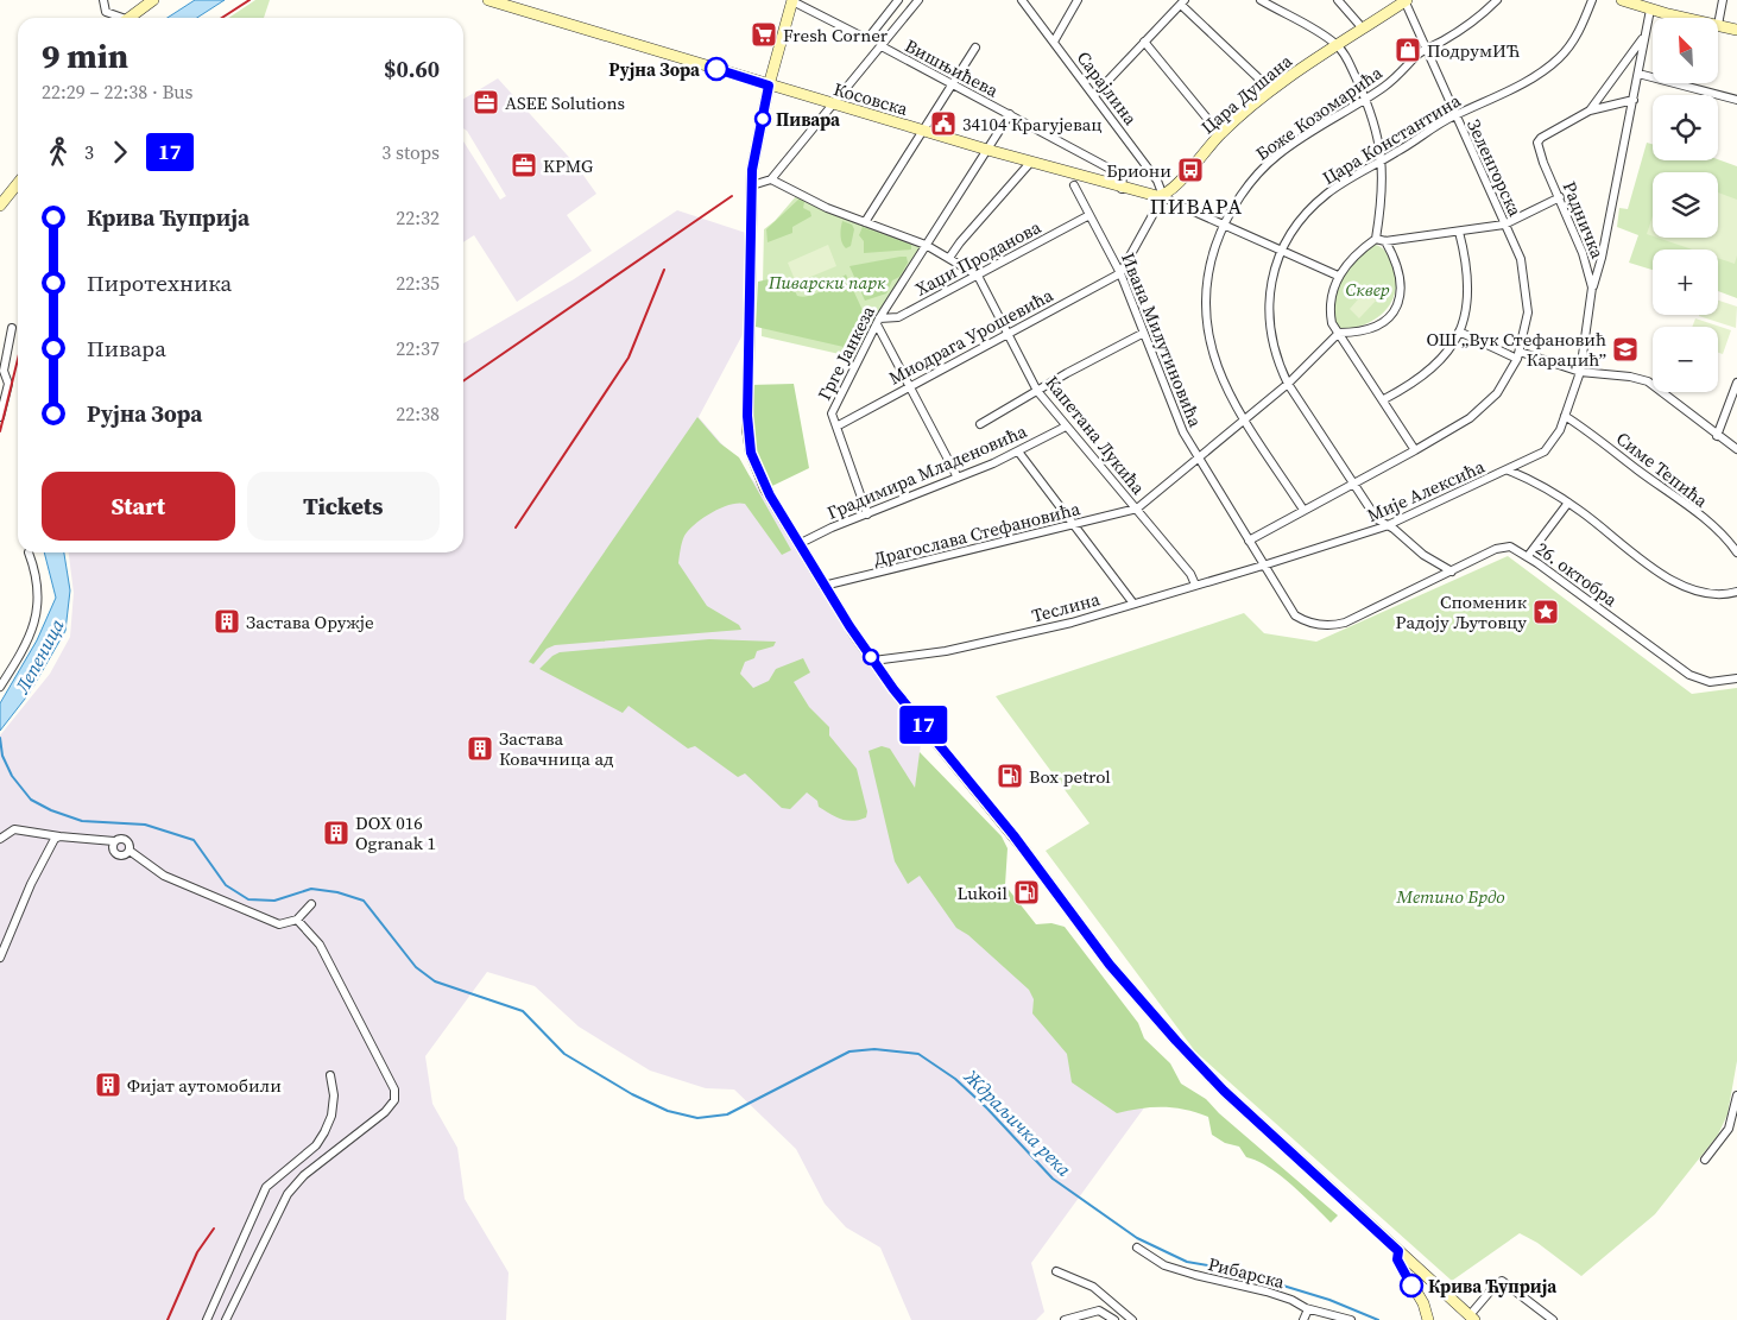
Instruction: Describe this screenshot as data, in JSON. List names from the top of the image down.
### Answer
{
  "streets": {
    "main road": ["Цара Душана", "Косовска"],
    "street": [
      "Вишњићева",
      "Сарајлина",
      "Боже Козомарића",
      "Цара Константина",
      "Зеленгорска",
      "Радничка",
      "Хаџи Проданова",
      "Миодрага Урошевића",
      "Ивана Милутиновића",
      "Грге Јанкеза",
      "Капетана Лукића",
      "Симе Тепића",
      "Градимира Младеновића",
      "Мије Алексића",
      "Драгослава Стефановића",
      "26. октобра",
      "Теслина",
      "Рибарска"
    ]
  },
  "crossings": [
    ["Вишњићева", "Косовска"],
    ["Вишњићева", "Грге Јанкеза"],
    ["Сарајлина", "Цара Душана"],
    ["Сарајлина", "Косовска"],
    ["Цара Душана", "Косовска"],
    ["Цара Душана", "Зеленгорска"],
    ["Цара Душана", "Миодрага Урошевића"],
    ["Цара Душана", "Ивана Милутиновића"],
    ["Косовска", "Боже Козомарића"],
    ["Косовска", "Цара Константина"],
    ["Косовска", "Грге Јанкеза"],
    ["Боже Козомарића", "Зеленгорска"],
    ["Цара Константина", "Зеленгорска"],
    ["Цара Константина", "Мије Алексића"],
    ["Зеленгорска", "Ивана Милутиновића"],
    ["Радничка", "Мије Алексића"],
    ["Хаџи Проданова", "Ивана Милутиновића"],
    ["Хаџи Проданова", "Грге Јанкеза"],
    ["Хаџи Проданова", "Капетана Лукића"],
    ["Миодрага Урошевића", "Ивана Милутиновића"],
    ["Миодрага Урошевића", "Грге Јанкеза"],
    ["Миодрага Урошевића", "Капетана Лукића"],
    ["Ивана Милутиновића", "Мије Алексића"],
    ["Ивана Милутиновића", "26. октобра"],
    ["Ивана Милутиновића", "Теслина"],
    ["Грге Јанкеза", "Градимира Младеновића"],
    ["Капетана Лукића", "Градимира Младеновића"],
    ["Капетана Лукића", "Драгослава Стефановића"],
    ["Капетана Лукића", "Теслина"],
    ["Симе Тепића", "Мије Алексића"],
    ["Мије Алексића", "26. октобра"],
    ["Мије Алексића", "Теслина"],
    ["26. октобра", "Теслина"]
  ],
  "districts": ["ПИВАРА"],
  "water": ["Лепеница", "Ждраљичка река"],
  "parks": ["Пиварски парк", "Сквер", "Метино Брдо"],
  "places": {
    "supermarket": ["Fresh Corner"],
    "shop": ["ПодрумИЋ"],
    "other": ["Рујна Зора", "Пивара", "Крива Ћуприја"],
    "office": ["ASEE Solutions", "KPMG"],
    "public building": ["34104 Крагујевац"],
    "bus stop": ["Бриони"],
    "school or university": ["ОШ „Вук Стефановић Караџић”"],
    "place": ["Споменик Радоју Љутовцу"],
    "building": [
      "Застава Оружје",
      "Застава Ковачница ад",
      "DOX 016 Ogranak 1",
      "Фијат аутомобили"
    ],
    "fuel station": ["Box petrol", "Lukoil"]
  },
  "lines": ["bus line 17"],
  "north": "top left",
  "page": {
    "on_map": "17",
    "map_buttons": ["+", "−"],
    "heading": ["9 min", "22:29 – 22:38 · Bus", "$0.60"],
    "legs": ["3", "17", "3 stops"],
    "list": [
      {
        "name": "Крива Ћуприја",
        "value": "22:32"
      },
      {
        "name": "Пиротехника",
        "value": "22:35"
      },
      {
        "name": "Пивара",
        "value": "22:37"
      },
      {
        "name": "Рујна Зора",
        "value": "22:38"
      }
    ],
    "buttons": ["Start", "Tickets"]
  }
}
